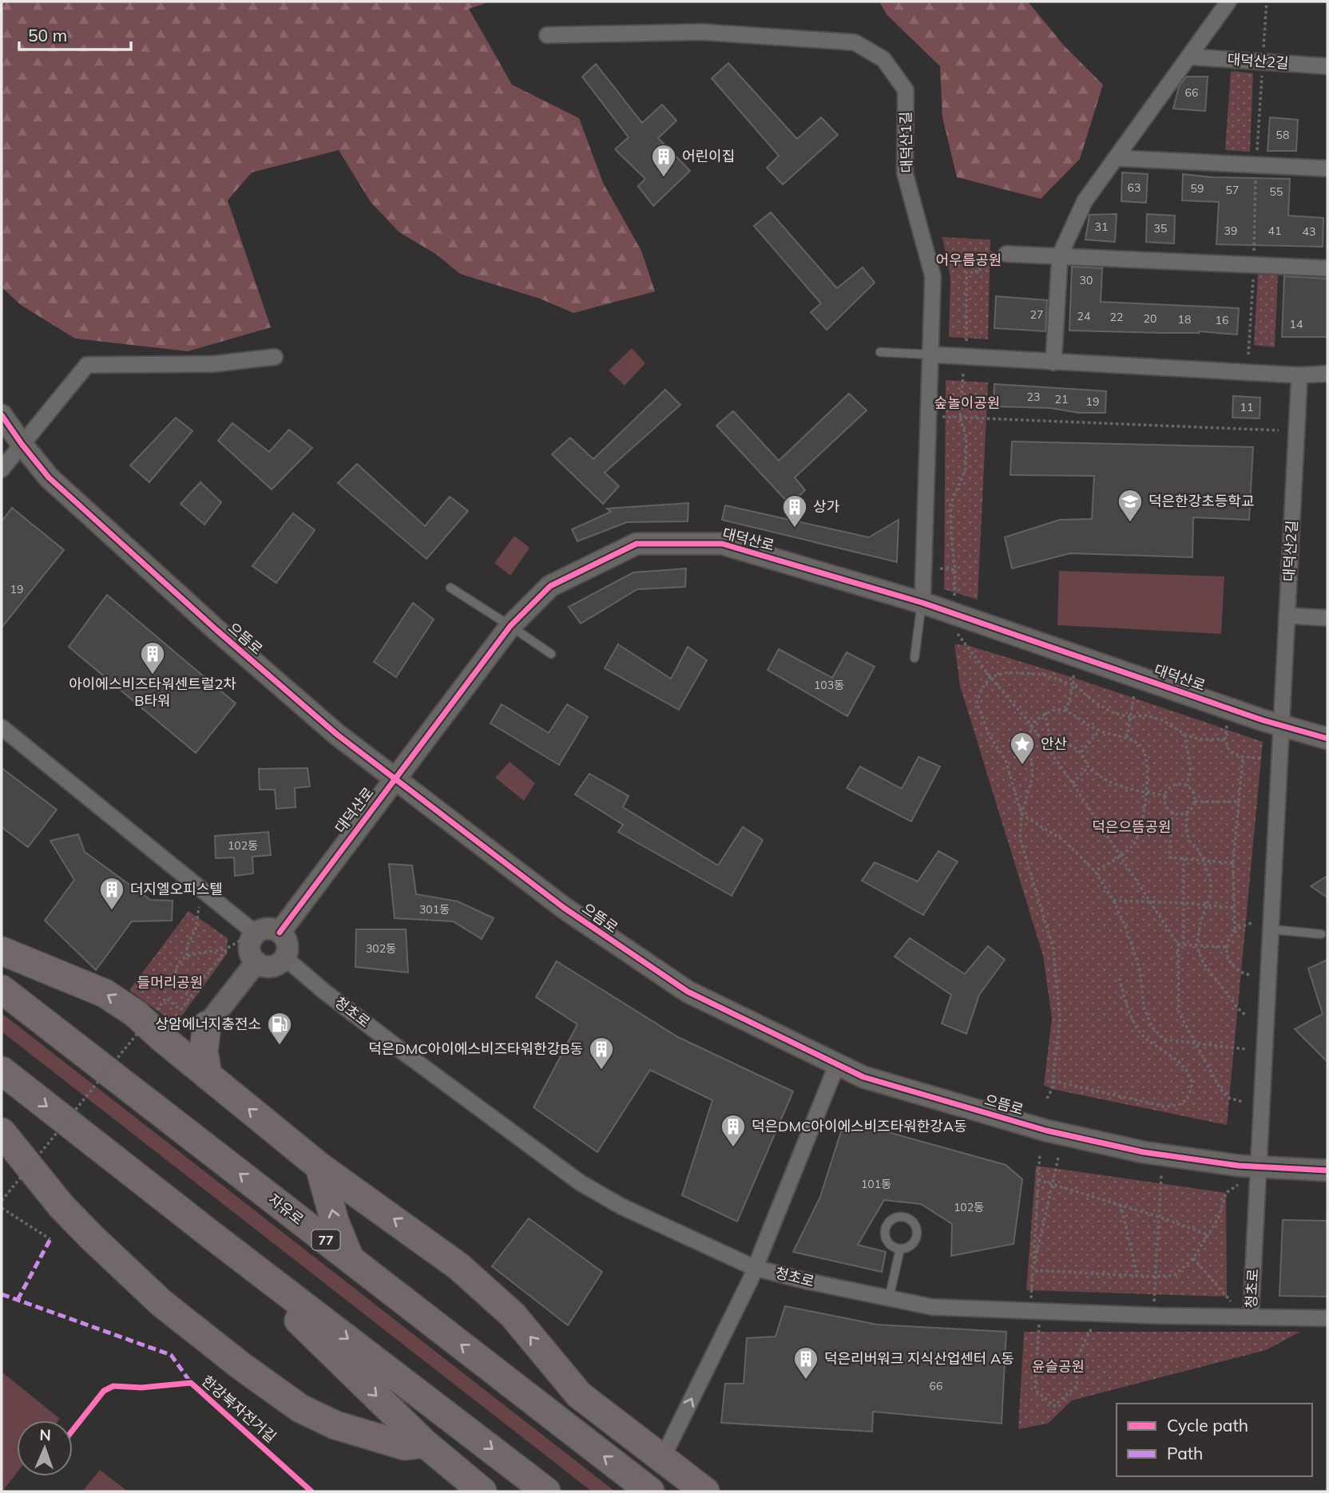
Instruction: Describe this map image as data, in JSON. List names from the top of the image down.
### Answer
{
  "streets": {
    "highway": ["자유로", "77"],
    "street": [
      "대덕산2길",
      "대덕산1길",
      "대덕산로",
      "으뜸로",
      "청초로"
    ],
    "cycle path": ["한강북자전거길"]
  },
  "crossings": [
    ["대덕산2길", "대덕산로"],
    ["대덕산2길", "청초로"],
    ["대덕산1길", "대덕산로"],
    ["대덕산로", "으뜸로"],
    ["대덕산로", "청초로"],
    ["으뜸로", "청초로"]
  ],
  "parks": [
    "어우름공원",
    "숲놀이공원",
    "덕은으뜸공원",
    "들머리공원",
    "윤슬공원"
  ],
  "places": {
    "building": [
      "어린이집",
      "상가",
      "아이에스비즈타워센트럴2차 B타워",
      "더지엘오피스텔",
      "덕은DMC아이에스비즈타워한강B동",
      "덕은DMC아이에스비즈타워한강A동",
      "덕은리버워크 지식산업센터 A동"
    ],
    "school or university": ["덕은한강초등학교"],
    "place": ["안산"],
    "fuel station": ["상암에너지충전소"]
  },
  "house_numbers": [
    "66",
    "58",
    "63",
    "59",
    "57",
    "55",
    "31",
    "35",
    "39",
    "41",
    "43",
    "30",
    "27",
    "24",
    "22",
    "20",
    "18",
    "16",
    "14",
    "23",
    "21",
    "19",
    "11",
    "19",
    "103동",
    "102동",
    "301동",
    "302동",
    "101동",
    "102동",
    "66"
  ],
  "legend": ["Cycle path", "Path"],
  "scale_bar": "50 m",
  "north": "top"
}
